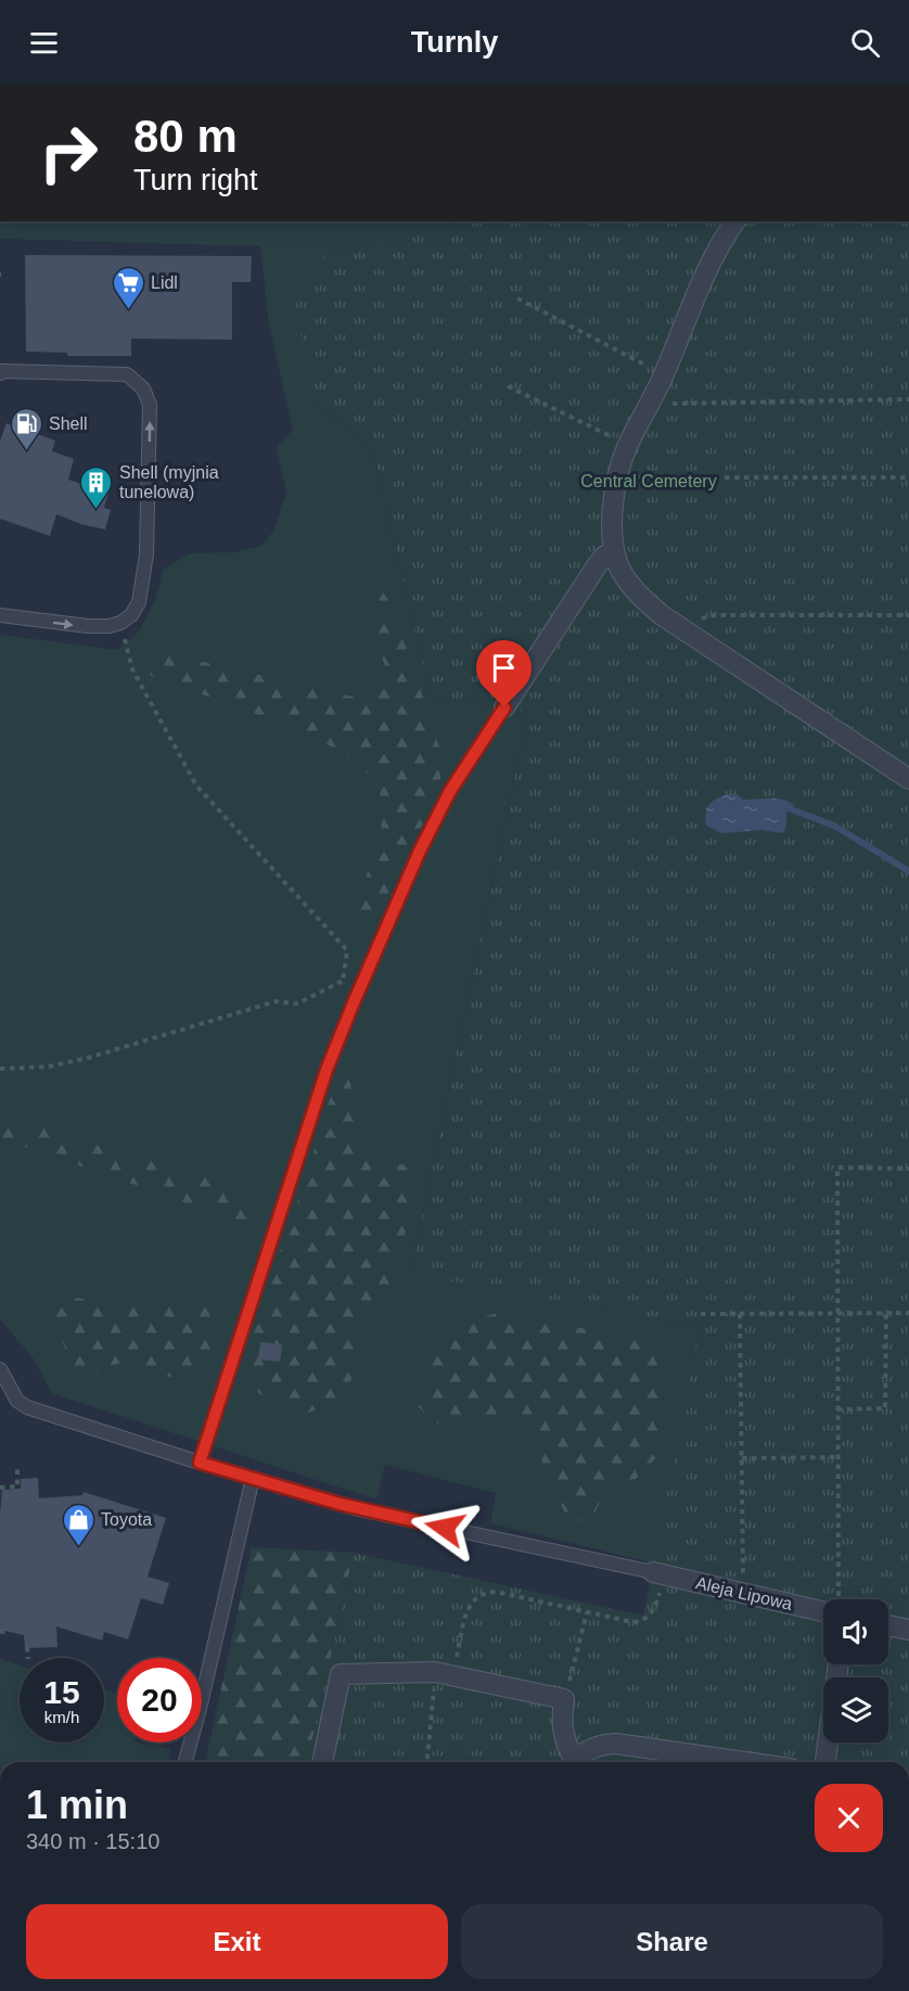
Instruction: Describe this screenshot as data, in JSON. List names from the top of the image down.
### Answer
{
  "streets": {
    "street": ["Aleja Lipowa"]
  },
  "parks": ["Central Cemetery"],
  "places": {
    "supermarket": ["Lidl"],
    "fuel station": ["Shell"],
    "building": ["Shell (myjnia tunelowa)"],
    "shop": ["Toyota"]
  },
  "page": {
    "header": "Turnly",
    "turn": ["80 m", "Turn right"],
    "speed": "15 km/h",
    "limit": "20",
    "heading": ["1 min", "340 m · 15:10"],
    "buttons": ["Exit", "Share"]
  }
}
